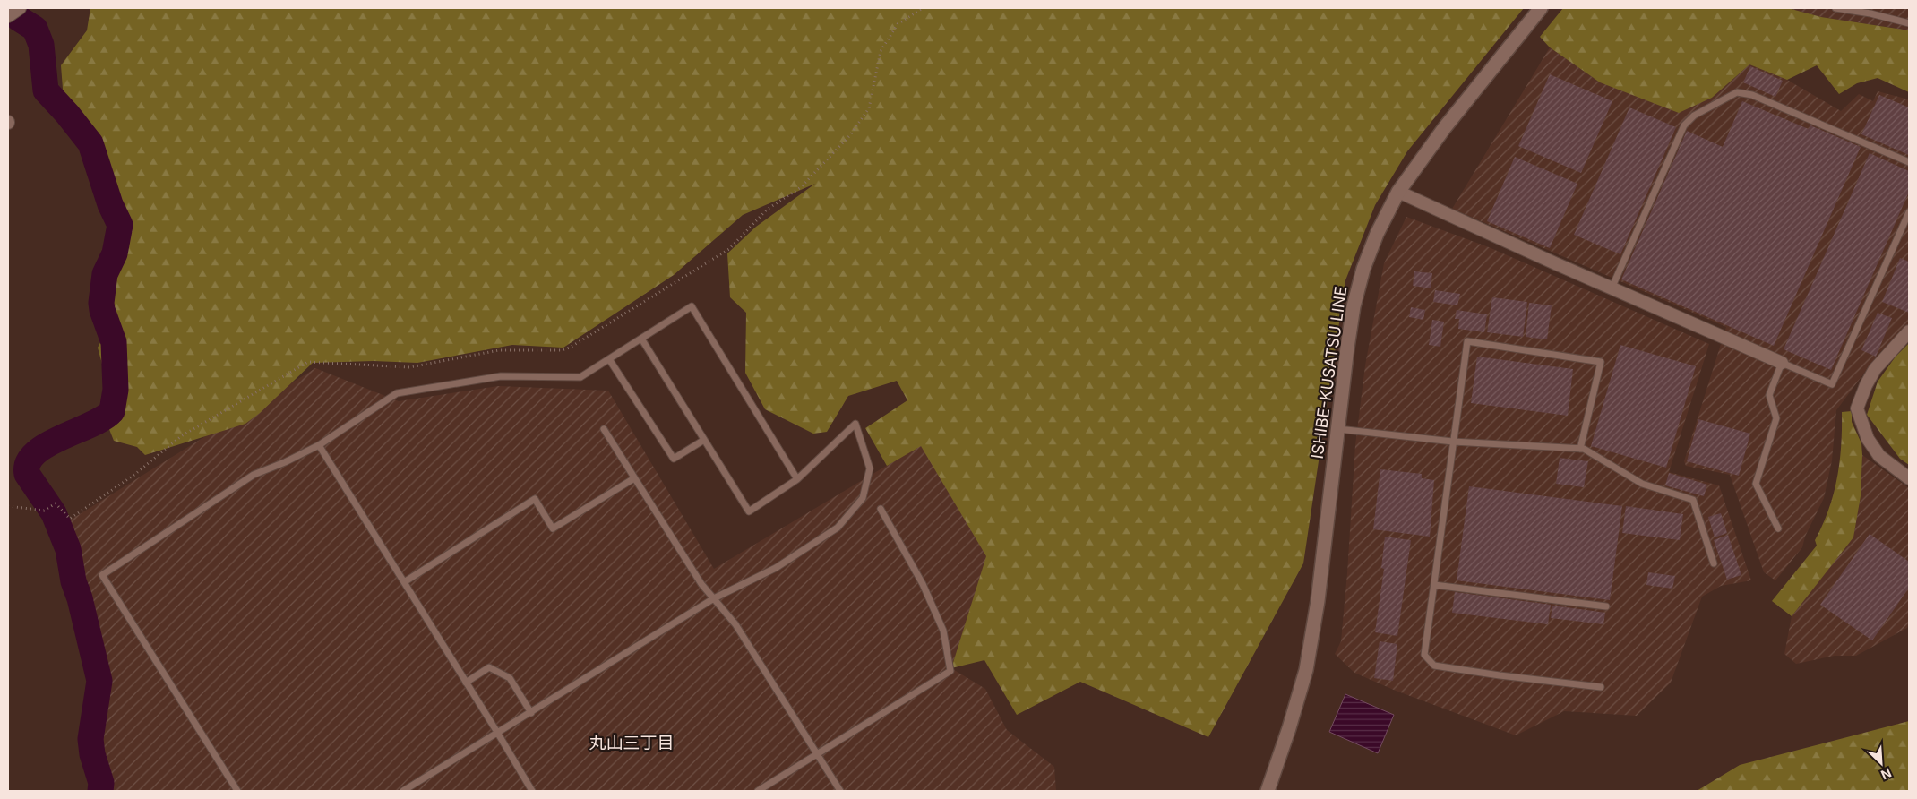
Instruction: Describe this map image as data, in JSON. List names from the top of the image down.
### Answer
{
  "streets": {
    "main road": ["ISHIBE-KUSATSU LINE"]
  },
  "districts": ["丸山三丁目"],
  "north": "bottom right"
}
